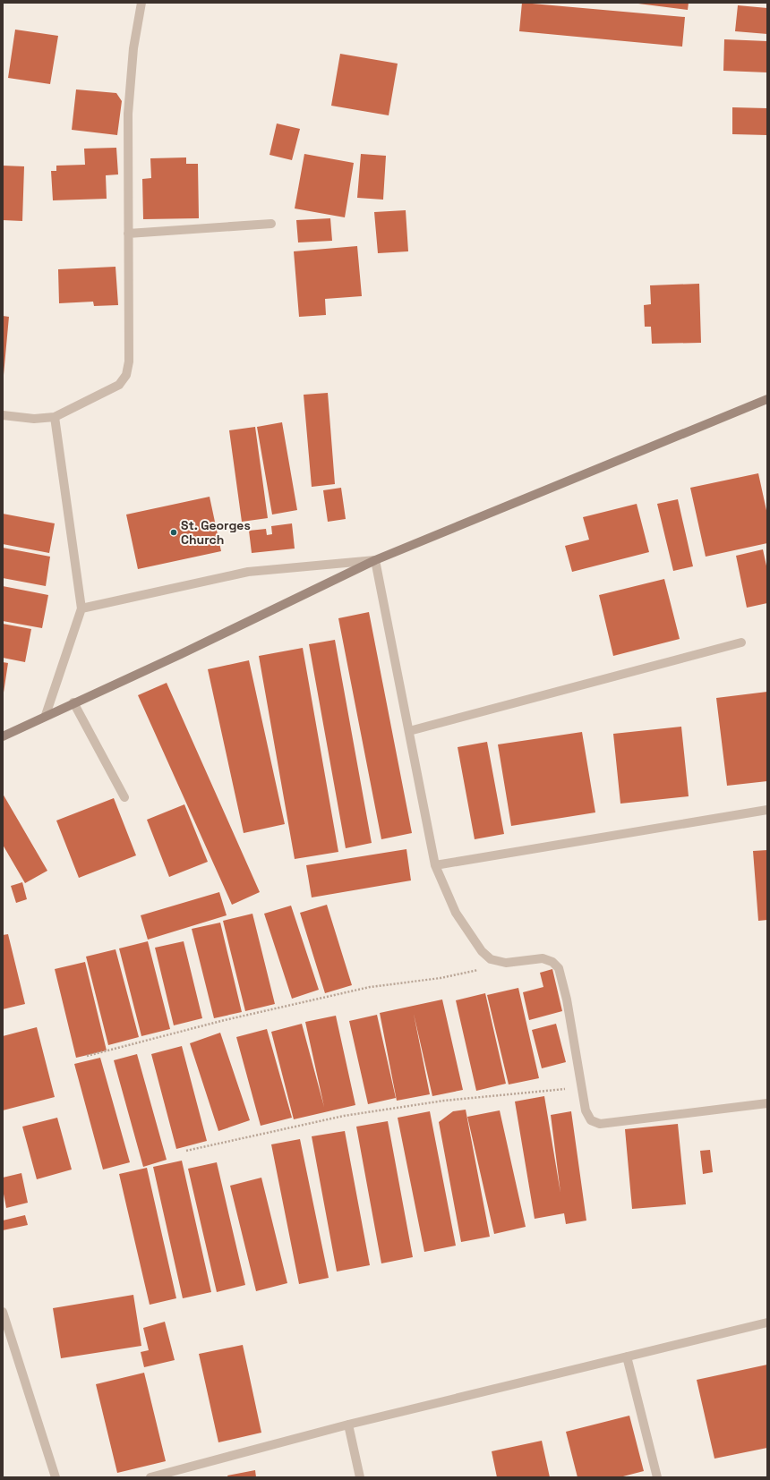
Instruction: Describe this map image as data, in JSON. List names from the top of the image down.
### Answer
{
  "places": ["St. Georges Church"]
}
